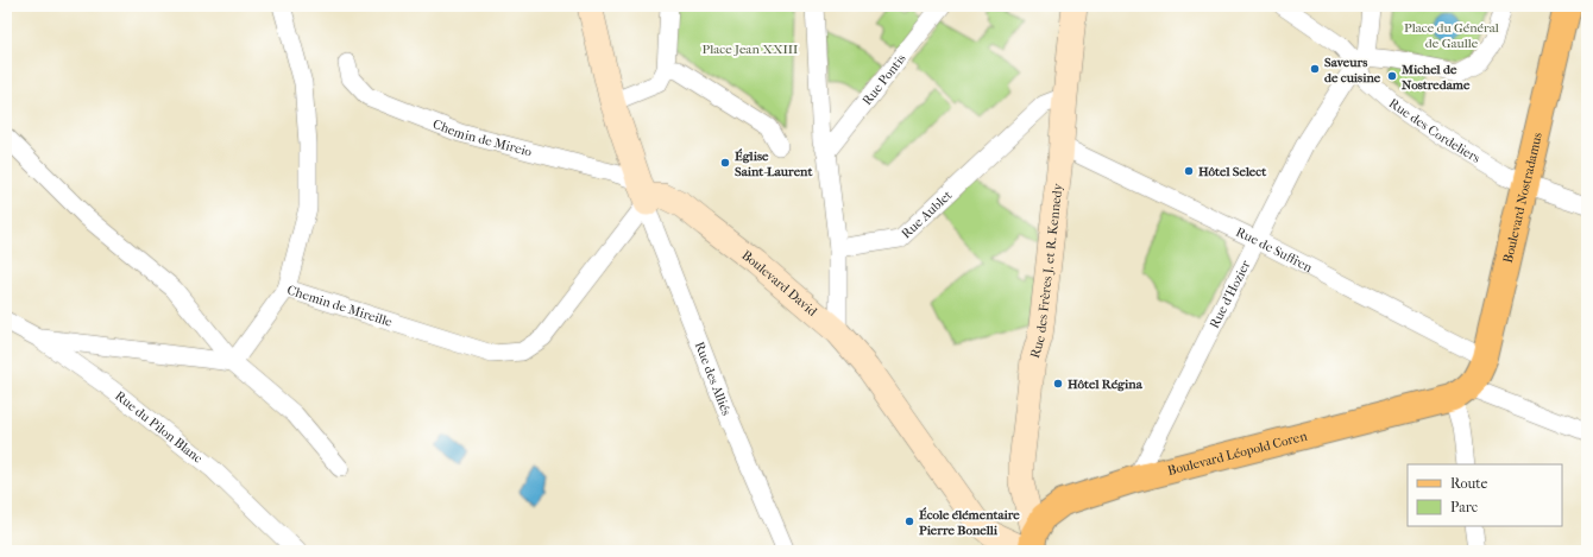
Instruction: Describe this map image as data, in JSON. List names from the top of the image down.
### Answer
{
  "streets": {
    "main road": ["Boulevard Nostradamus", "Boulevard Léopold Coren"],
    "street": [
      "Rue Pontis",
      "Rue des Cordeliers",
      "Chemin de Mireio",
      "Rue Aublet",
      "Rue de Suffren",
      "Rue des Frères J. et R. Kennedy",
      "Boulevard David",
      "Rue d'Hozier",
      "Chemin de Mireille",
      "Rue des Alliés",
      "Rue du Pilon Blanc"
    ]
  },
  "crossings": [
    ["Rue des Cordeliers", "Boulevard Nostradamus"],
    ["Rue des Cordeliers", "Rue d'Hozier"],
    ["Chemin de Mireio", "Boulevard David"],
    ["Chemin de Mireio", "Chemin de Mireille"],
    ["Chemin de Mireio", "Rue des Alliés"],
    ["Boulevard Nostradamus", "Rue de Suffren"],
    ["Boulevard Nostradamus", "Boulevard Léopold Coren"],
    ["Rue Aublet", "Rue des Frères J. et R. Kennedy"],
    ["Rue de Suffren", "Rue des Frères J. et R. Kennedy"],
    ["Rue de Suffren", "Rue d'Hozier"],
    ["Rue des Frères J. et R. Kennedy", "Boulevard David"],
    ["Rue des Frères J. et R. Kennedy", "Boulevard Léopold Coren"],
    ["Boulevard David", "Chemin de Mireille"],
    ["Boulevard David", "Rue des Alliés"],
    ["Boulevard David", "Boulevard Léopold Coren"],
    ["Rue d'Hozier", "Boulevard Léopold Coren"],
    ["Chemin de Mireille", "Rue des Alliés"]
  ],
  "parks": ["Place du Général de Gaulle", "Place Jean XXIII"],
  "places": [
    "Saveurs de cuisine",
    "Michel de Nostredame",
    "Église Saint-Laurent",
    "Hôtel Select",
    "Hôtel Régina",
    "École élémentaire Pierre Bonelli"
  ],
  "legend": ["Route", "Parc"]
}
